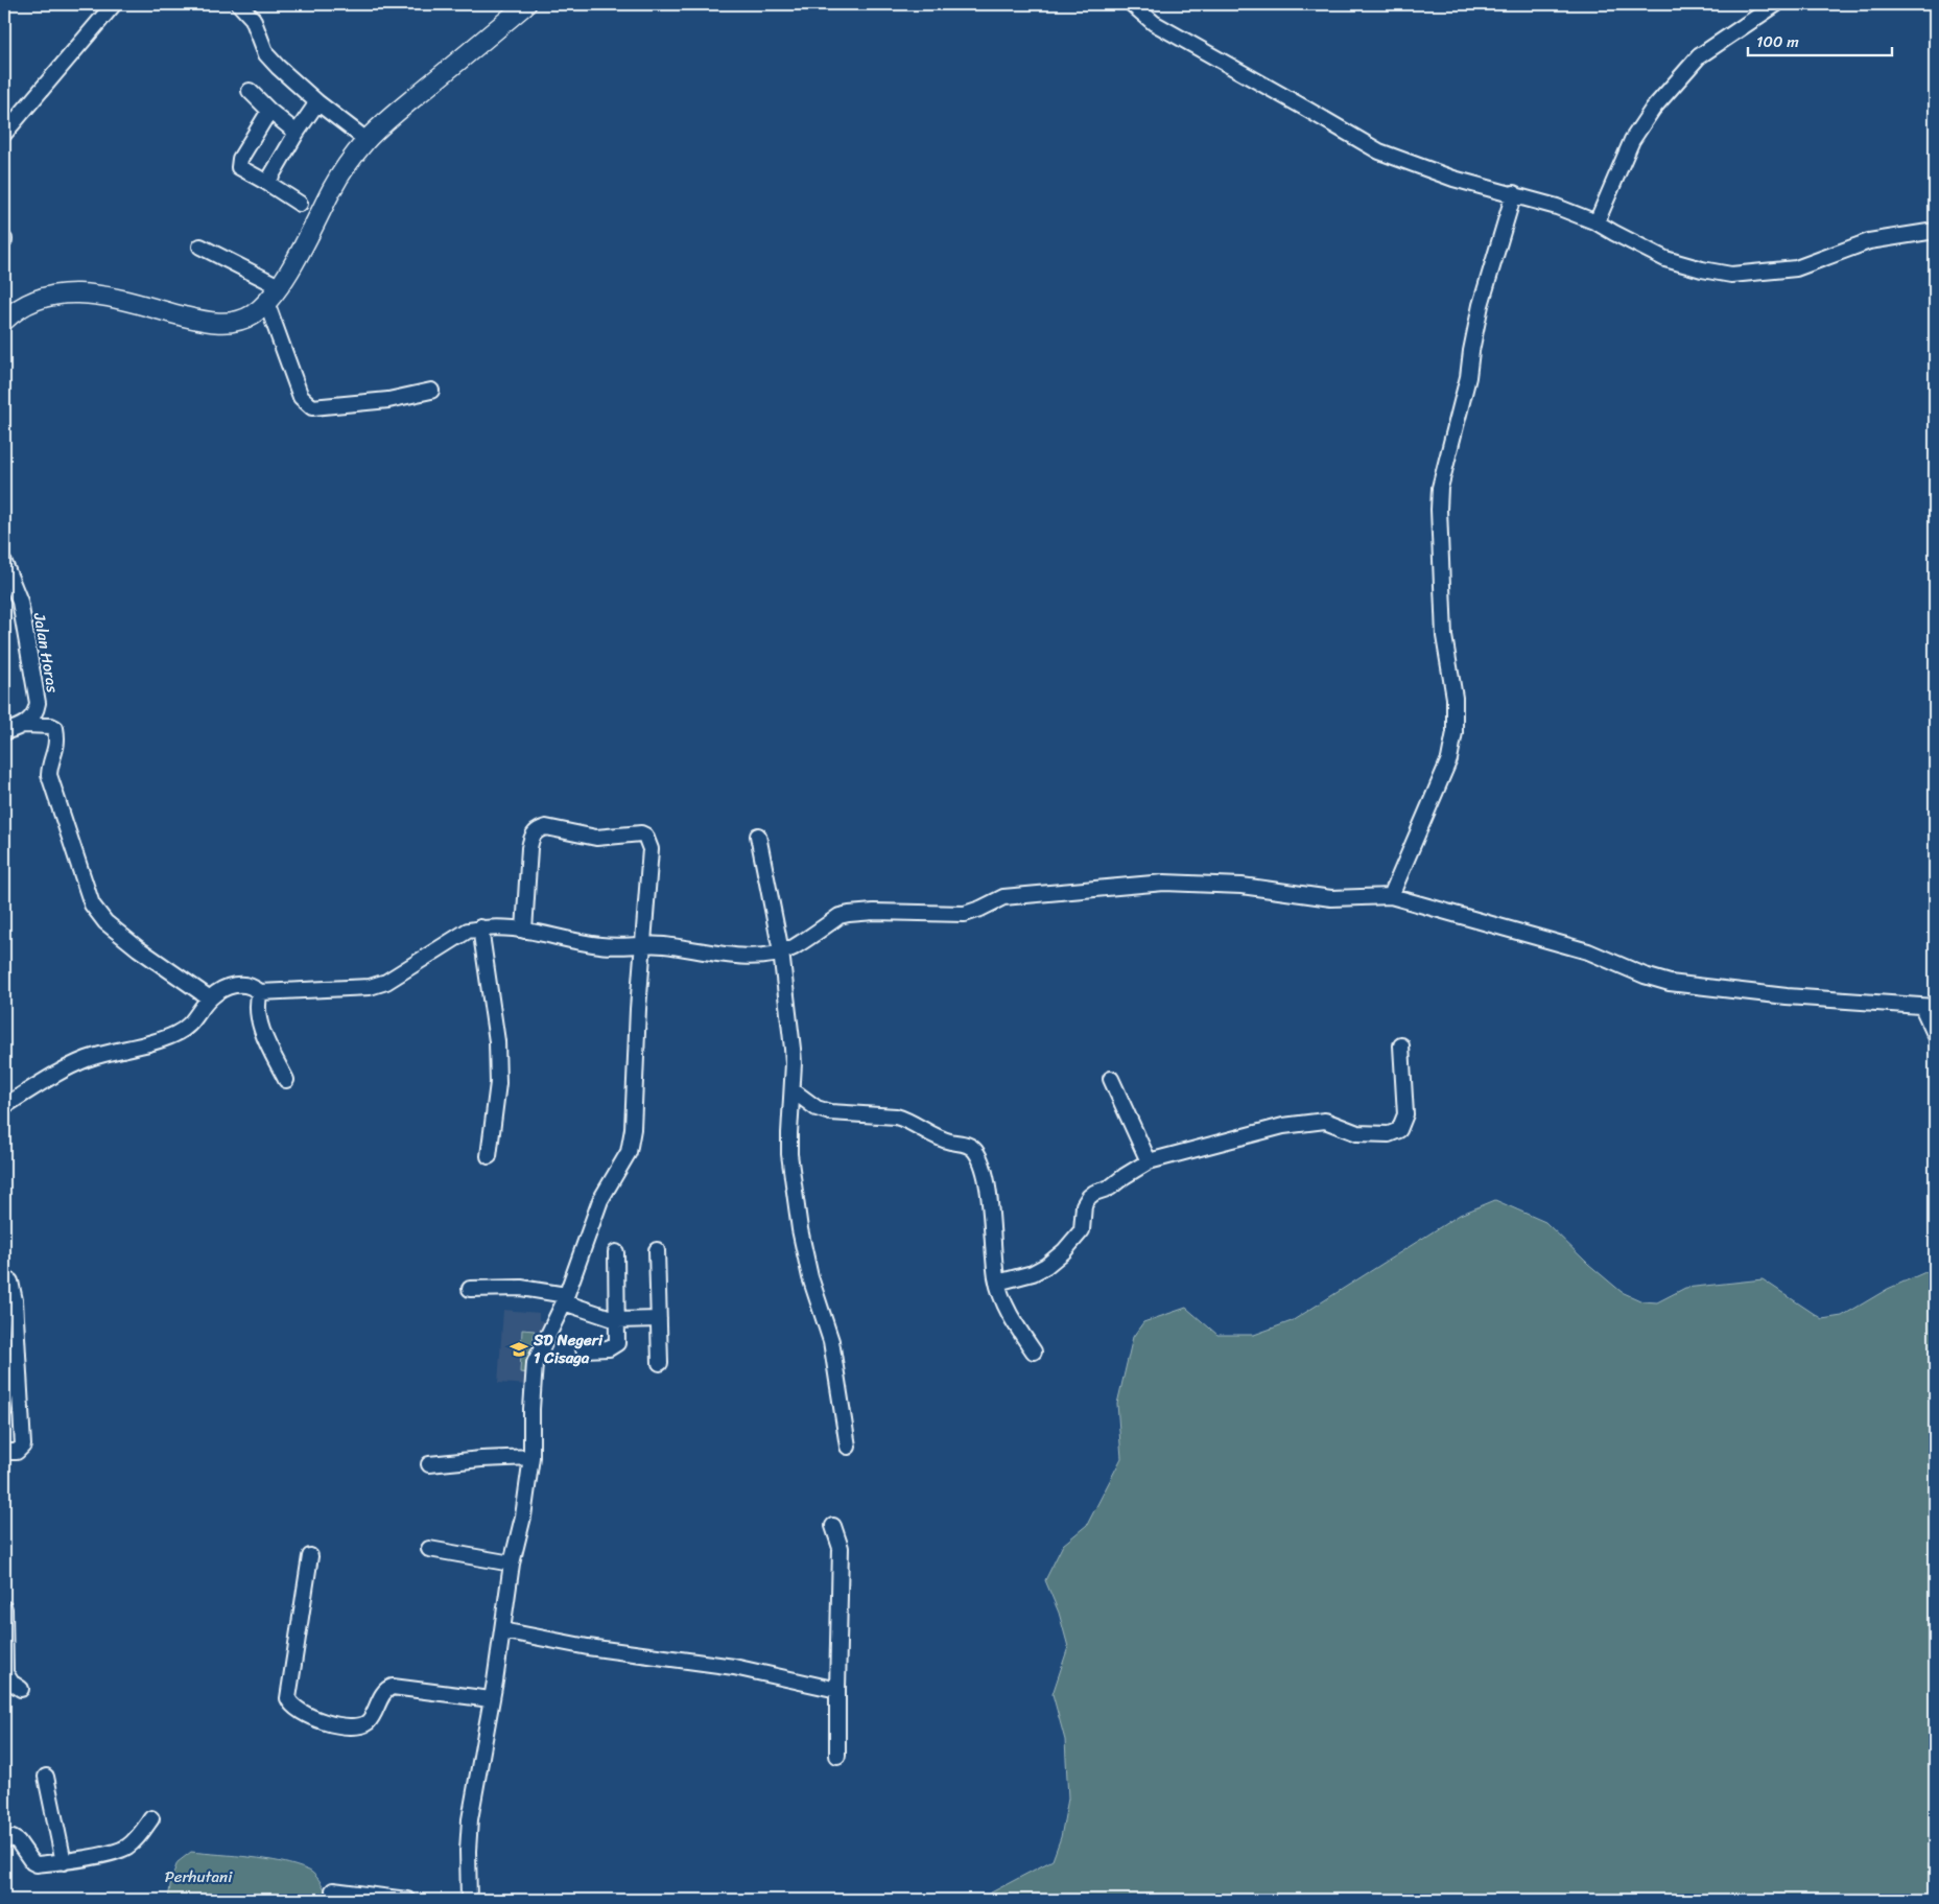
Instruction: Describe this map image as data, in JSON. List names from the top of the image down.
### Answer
{
  "streets": {
    "street": ["Jalan Horas"]
  },
  "parks": ["Perhutani"],
  "places": {
    "school or university": ["SD Negeri 1 Cisaga"]
  },
  "scale_bar": "100 m"
}
